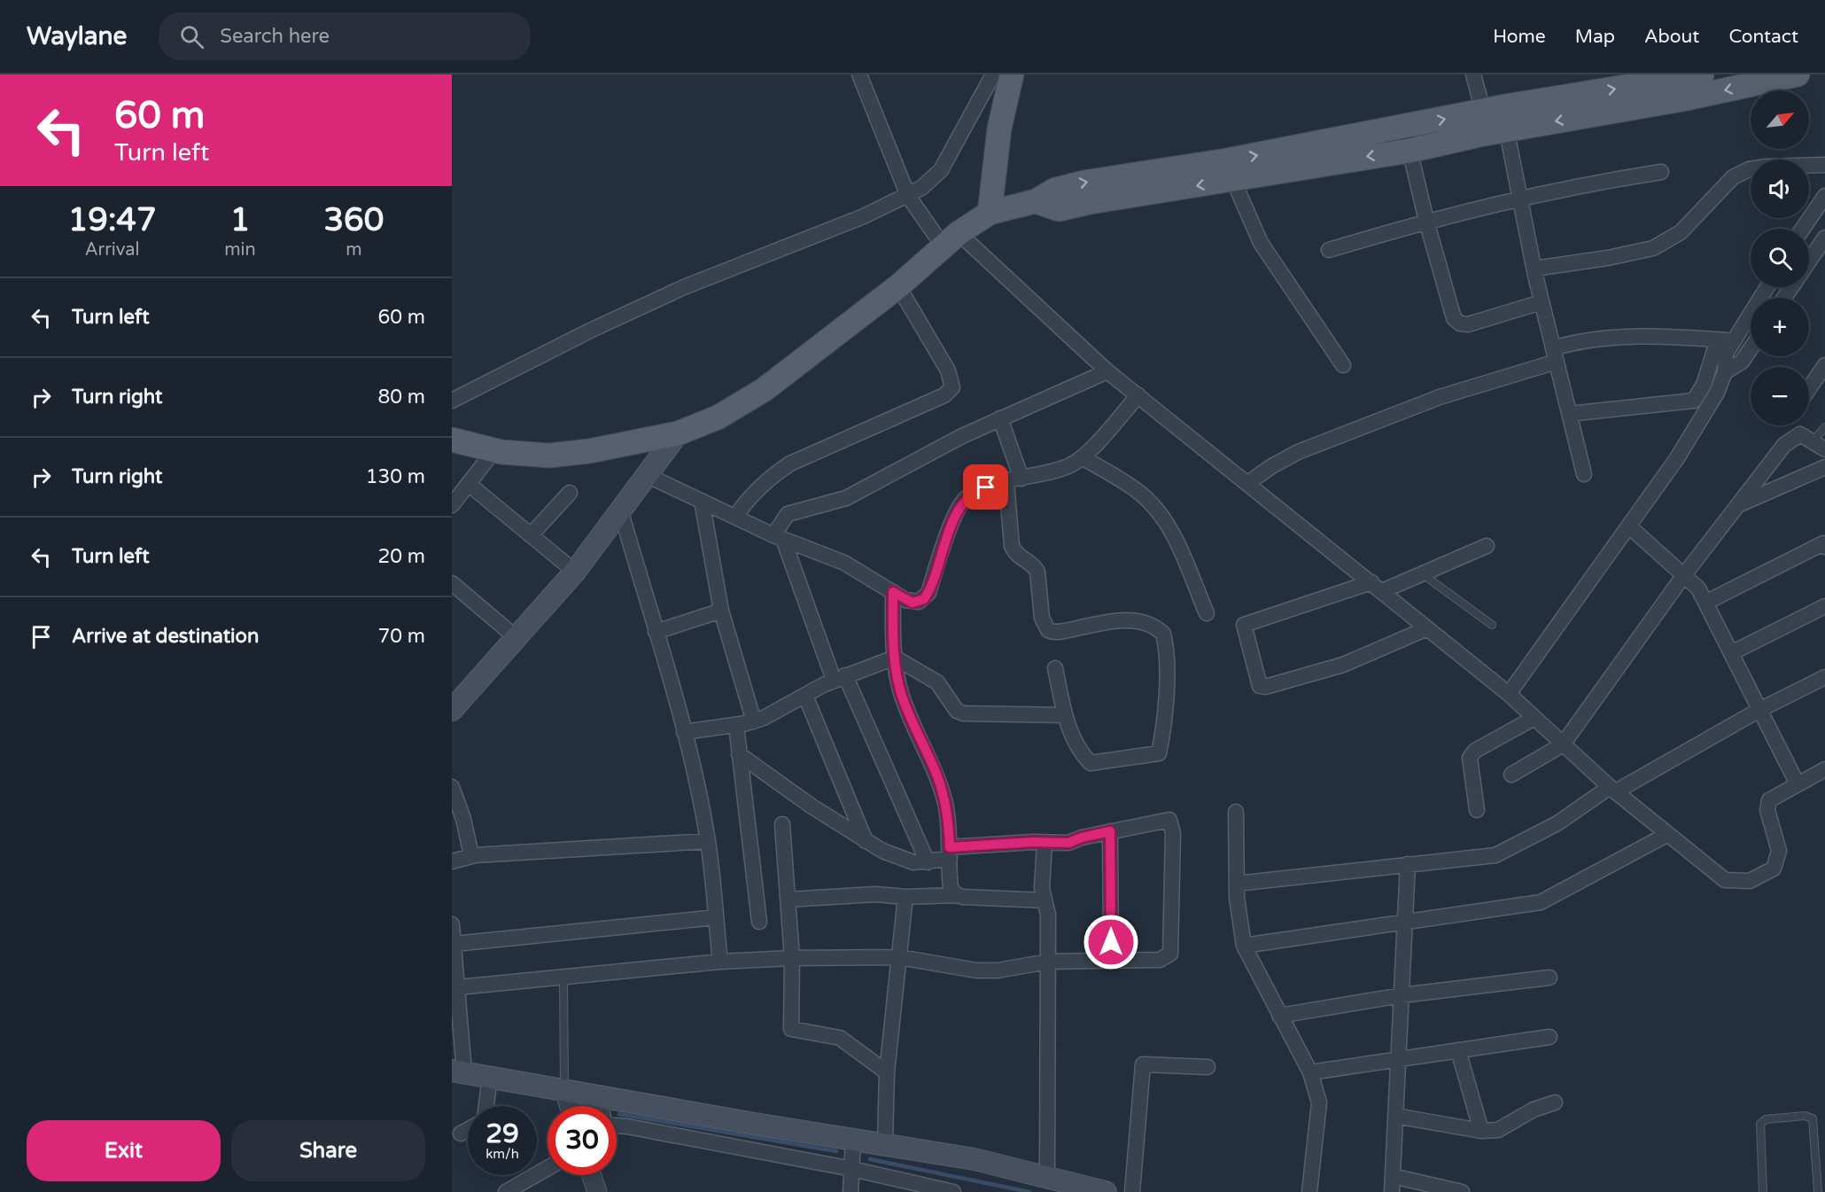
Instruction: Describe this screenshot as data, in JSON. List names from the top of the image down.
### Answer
{
  "north": "top right",
  "page": {
    "header": "Waylane",
    "search": "Search here",
    "nav": [
      "Home",
      "Map",
      "About",
      "Contact"
    ],
    "turn": ["60 m", "Turn left"],
    "map_buttons": ["+", "−"],
    "eta": [
      "19:47",
      "Arrival",
      "1",
      "min",
      "360",
      "m"
    ],
    "list": [
      {
        "name": "Turn left",
        "value": "60 m"
      },
      {
        "name": "Turn right",
        "value": "80 m"
      },
      {
        "name": "Turn right",
        "value": "130 m"
      },
      {
        "name": "Turn left",
        "value": "20 m"
      },
      {
        "name": "Arrive at destination",
        "value": "70 m"
      }
    ],
    "speed": "29 km/h",
    "limit": "30",
    "buttons": ["Exit", "Share"]
  }
}
